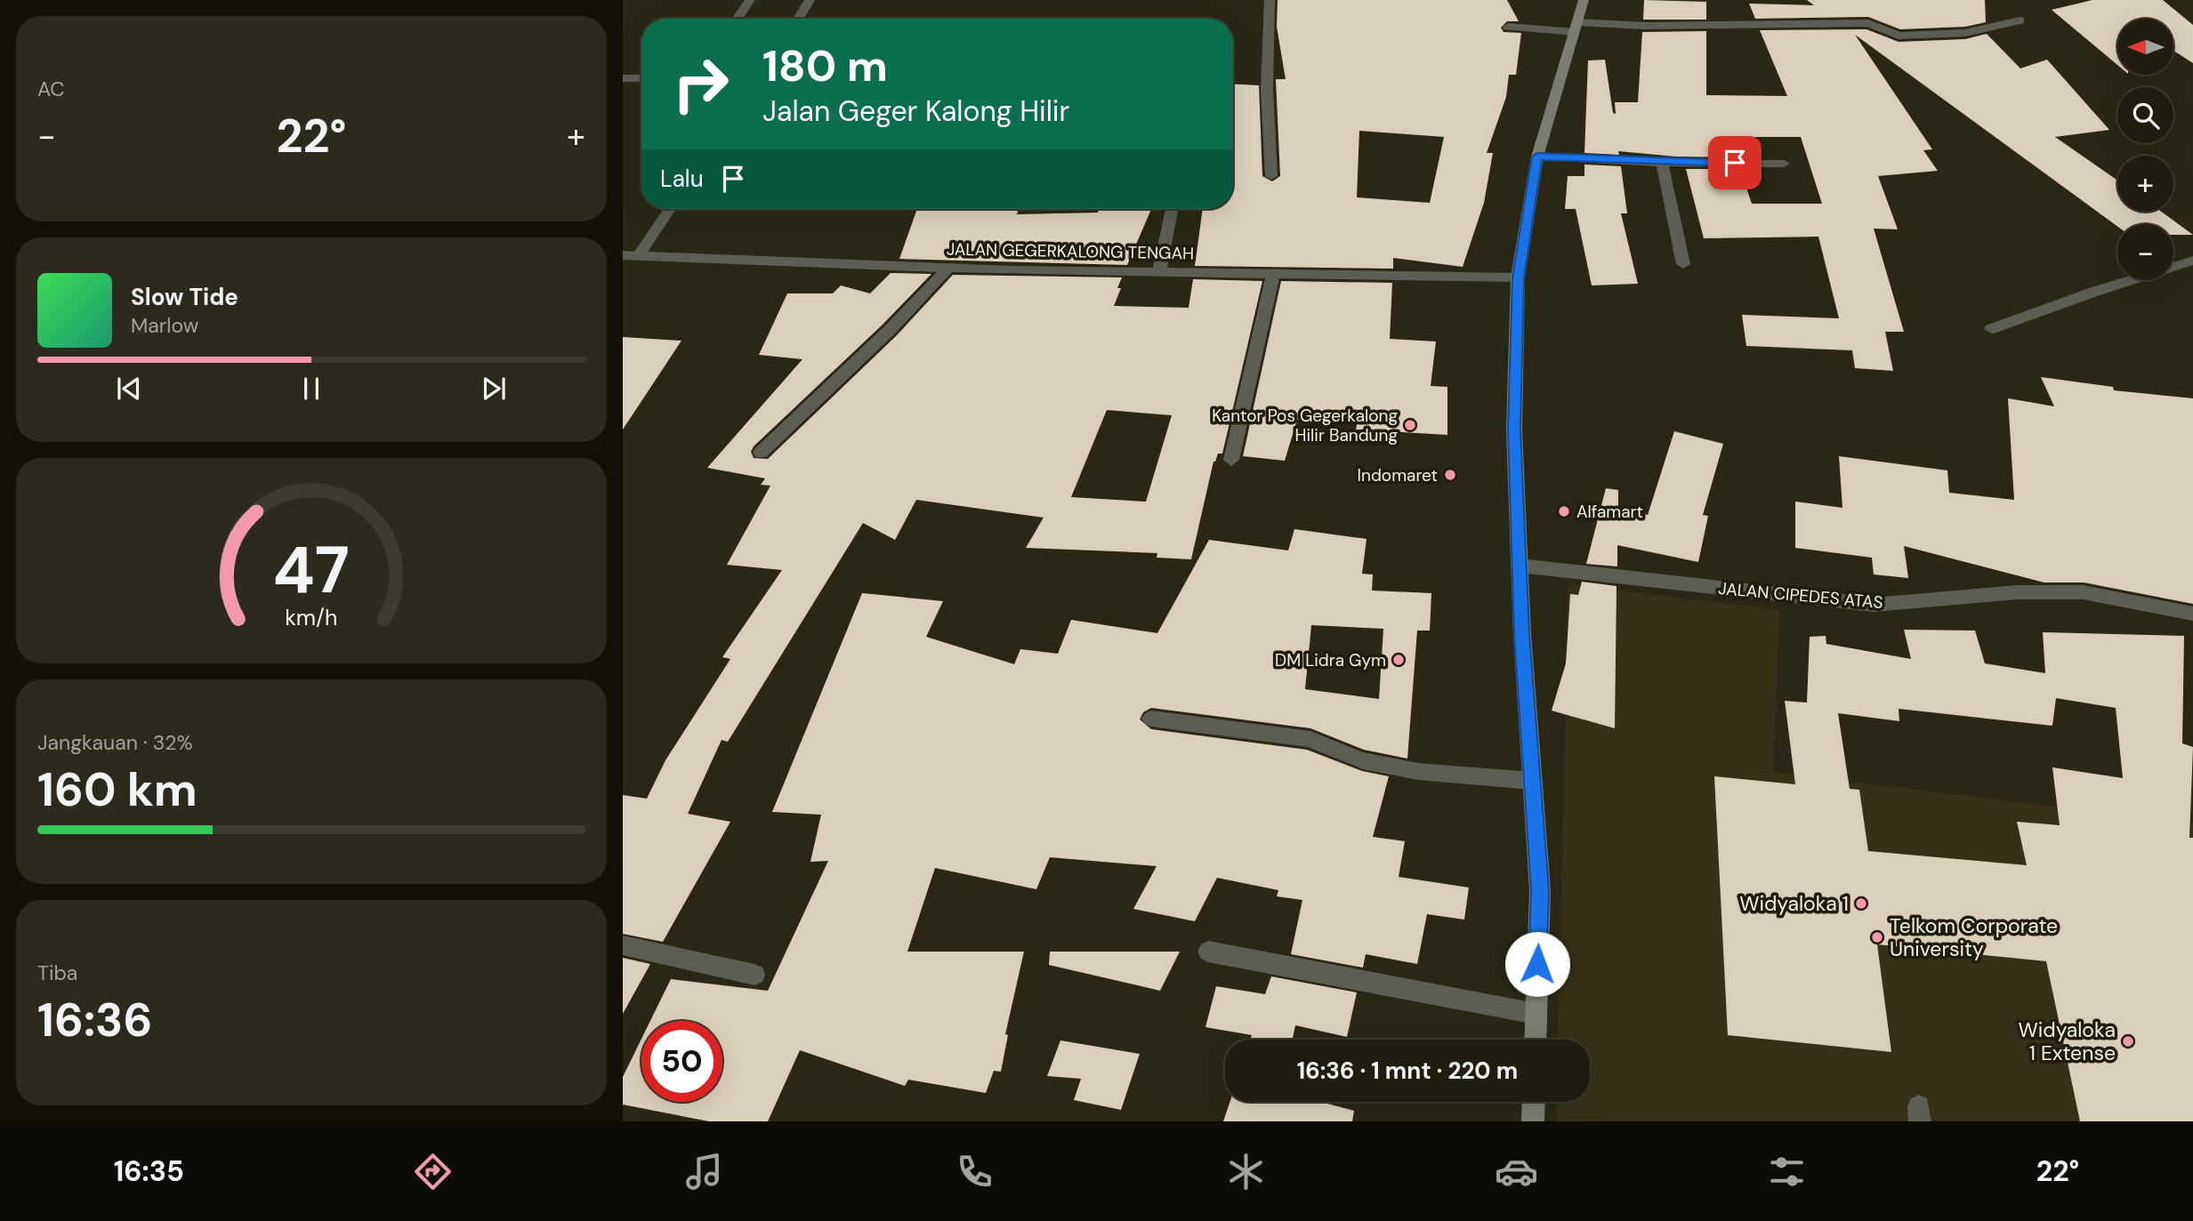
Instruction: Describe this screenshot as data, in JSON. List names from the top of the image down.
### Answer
{
  "streets": {
    "street": ["JALAN GEGERKALONG TENGAH", "JALAN CIPEDES ATAS"]
  },
  "places": [
    "Kantor Pos Gegerkalong Hilir Bandung",
    "Indomaret",
    "Alfamart",
    "DM Lidra Gym",
    "Widyaloka 1",
    "Telkom Corporate University",
    "Widyaloka 1 Extense"
  ],
  "north": "left",
  "page": {
    "tile": [
      "AC",
      ["Jangkauan · 32%", "160 km"],
      ["Tiba", "16:36"]
    ],
    "map_buttons": ["+", "−"],
    "turn": ["180 m", "Jalan Geger Kalong Hilir"],
    "heat": ["−", "22°", "+"],
    "then": "Lalu",
    "song": ["Slow Tide", "Marlow"],
    "limit": "50",
    "trip": "16:36 · 1 mnt · 220 m",
    "tabs": ["16:35", "22°"],
    "gauge": ["47", "km/h"]
  }
}
